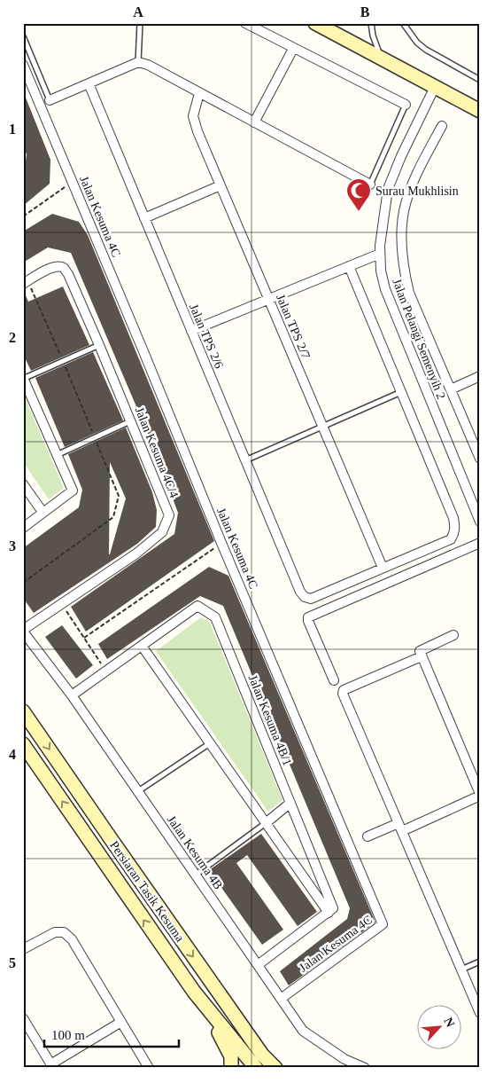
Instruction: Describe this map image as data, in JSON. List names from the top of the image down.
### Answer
{
  "streets": {
    "street": [
      "Jalan Kesuma 4C",
      "Jalan TPS 2/7",
      "Jalan TPS 2/6",
      "Jalan Pelangi Semenyih 2",
      "Jalan Kesuma 4C/4",
      "Jalan Kesuma 4B/1",
      "Jalan Kesuma 4B",
      "Persiaran Tasik Kesuma"
    ]
  },
  "crossings": [
    ["Jalan Kesuma 4C", "Jalan Kesuma 4B"],
    ["Jalan TPS 2/7", "Jalan TPS 2/6"],
    ["Jalan Kesuma 4C/4", "Jalan Kesuma 4B"],
    ["Jalan Kesuma 4B/1", "Jalan Kesuma 4B"]
  ],
  "places": {
    "mosque": ["Surau Mukhlisin"]
  },
  "scale_bar": "100 m",
  "north": "top right",
  "grid": {
    "columns": ["A", "B"],
    "rows": [
      "1",
      "2",
      "3",
      "4",
      "5"
    ]
  }
}
